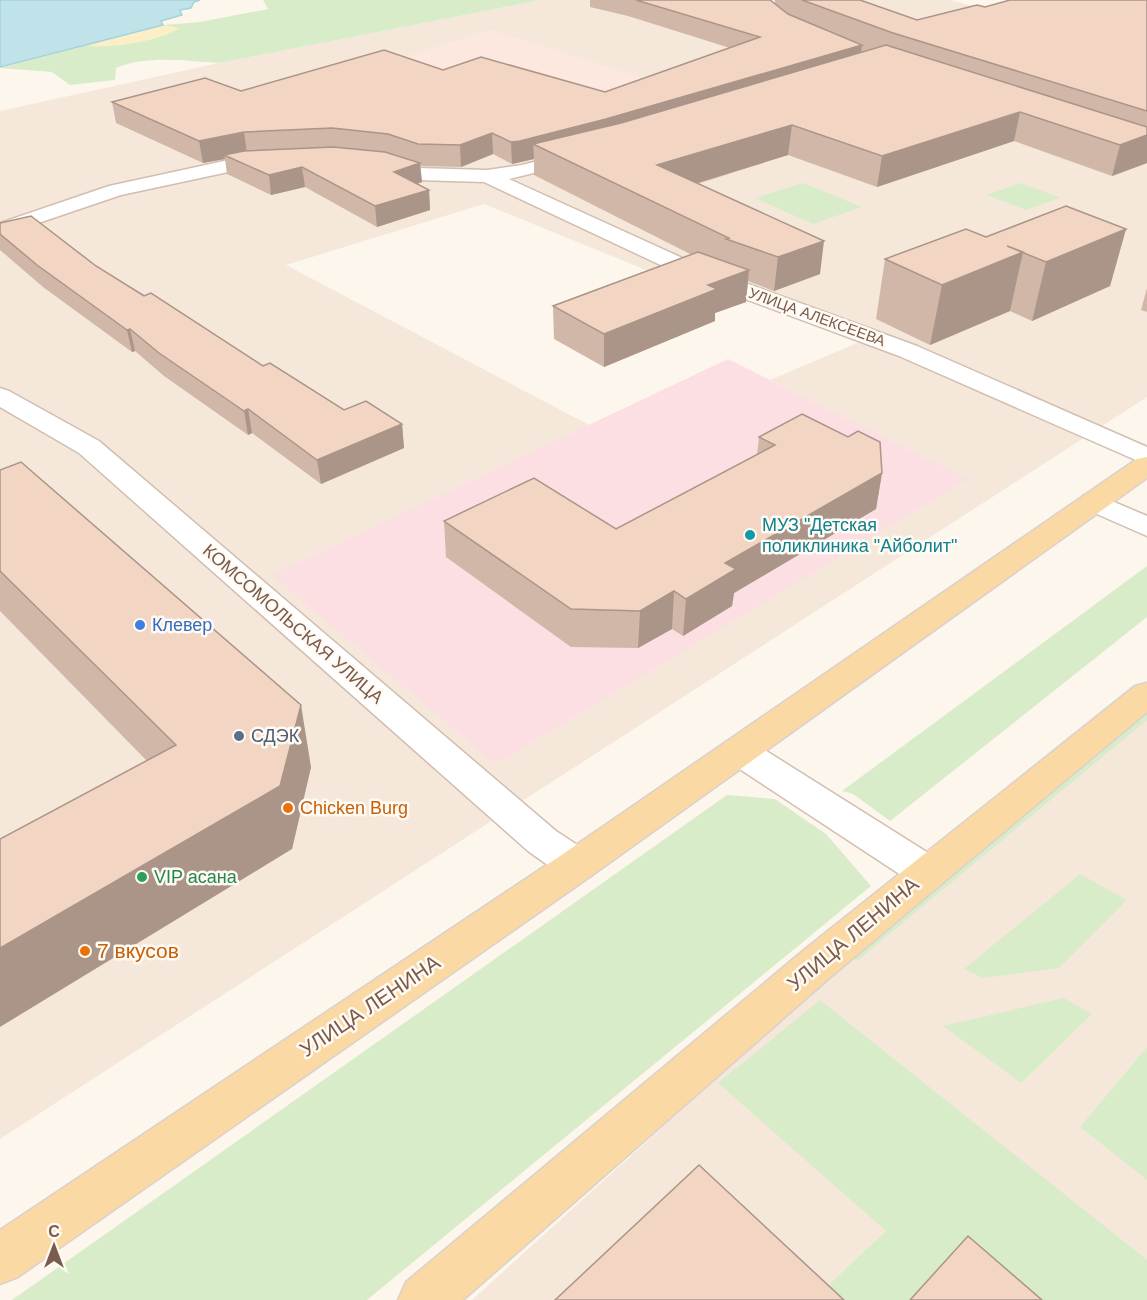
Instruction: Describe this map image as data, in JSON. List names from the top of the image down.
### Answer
{
  "streets": {
    "main road": ["УЛИЦА ЛЕНИНА"],
    "street": ["УЛИЦА АЛЕКСЕЕВА", "КОМСОМОЛЬСКАЯ УЛИЦА"]
  },
  "crossings": [
    ["КОМСОМОЛЬСКАЯ УЛИЦА", "УЛИЦА ЛЕНИНА"]
  ],
  "places": [
    "МУЗ \"Детская поликлиника \"Айболит\"",
    "Клевер",
    "СДЭК",
    "Chicken Burg",
    "VIP асана",
    "7 вкусов"
  ],
  "north": "top"
}
